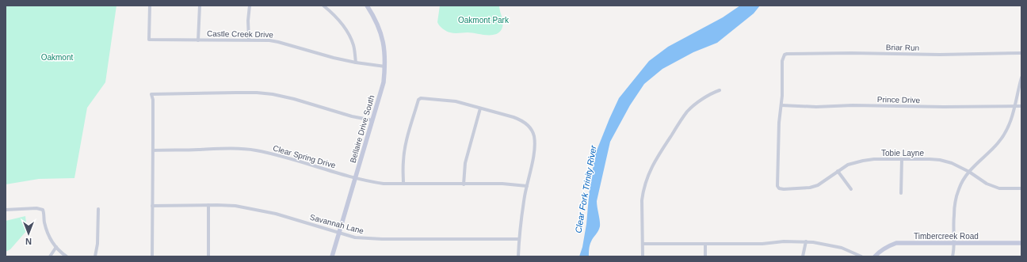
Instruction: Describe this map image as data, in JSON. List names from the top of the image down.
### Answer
{
  "streets": {
    "street": [
      "Castle Creek Drive",
      "Briar Run",
      "Prince Drive",
      "Bellaire Drive South",
      "Tobie Layne",
      "Clear Spring Drive",
      "Savannah Lane",
      "Timbercreek Road"
    ]
  },
  "crossings": [
    ["Castle Creek Drive", "Bellaire Drive South"],
    ["Briar Run", "Prince Drive"],
    ["Briar Run", "Tobie Layne"],
    ["Prince Drive", "Tobie Layne"],
    ["Bellaire Drive South", "Clear Spring Drive"],
    ["Bellaire Drive South", "Savannah Lane"]
  ],
  "water": ["Clear Fork Trinity River"],
  "parks": ["Oakmont Park", "Oakmont"],
  "north": "bottom"
}
